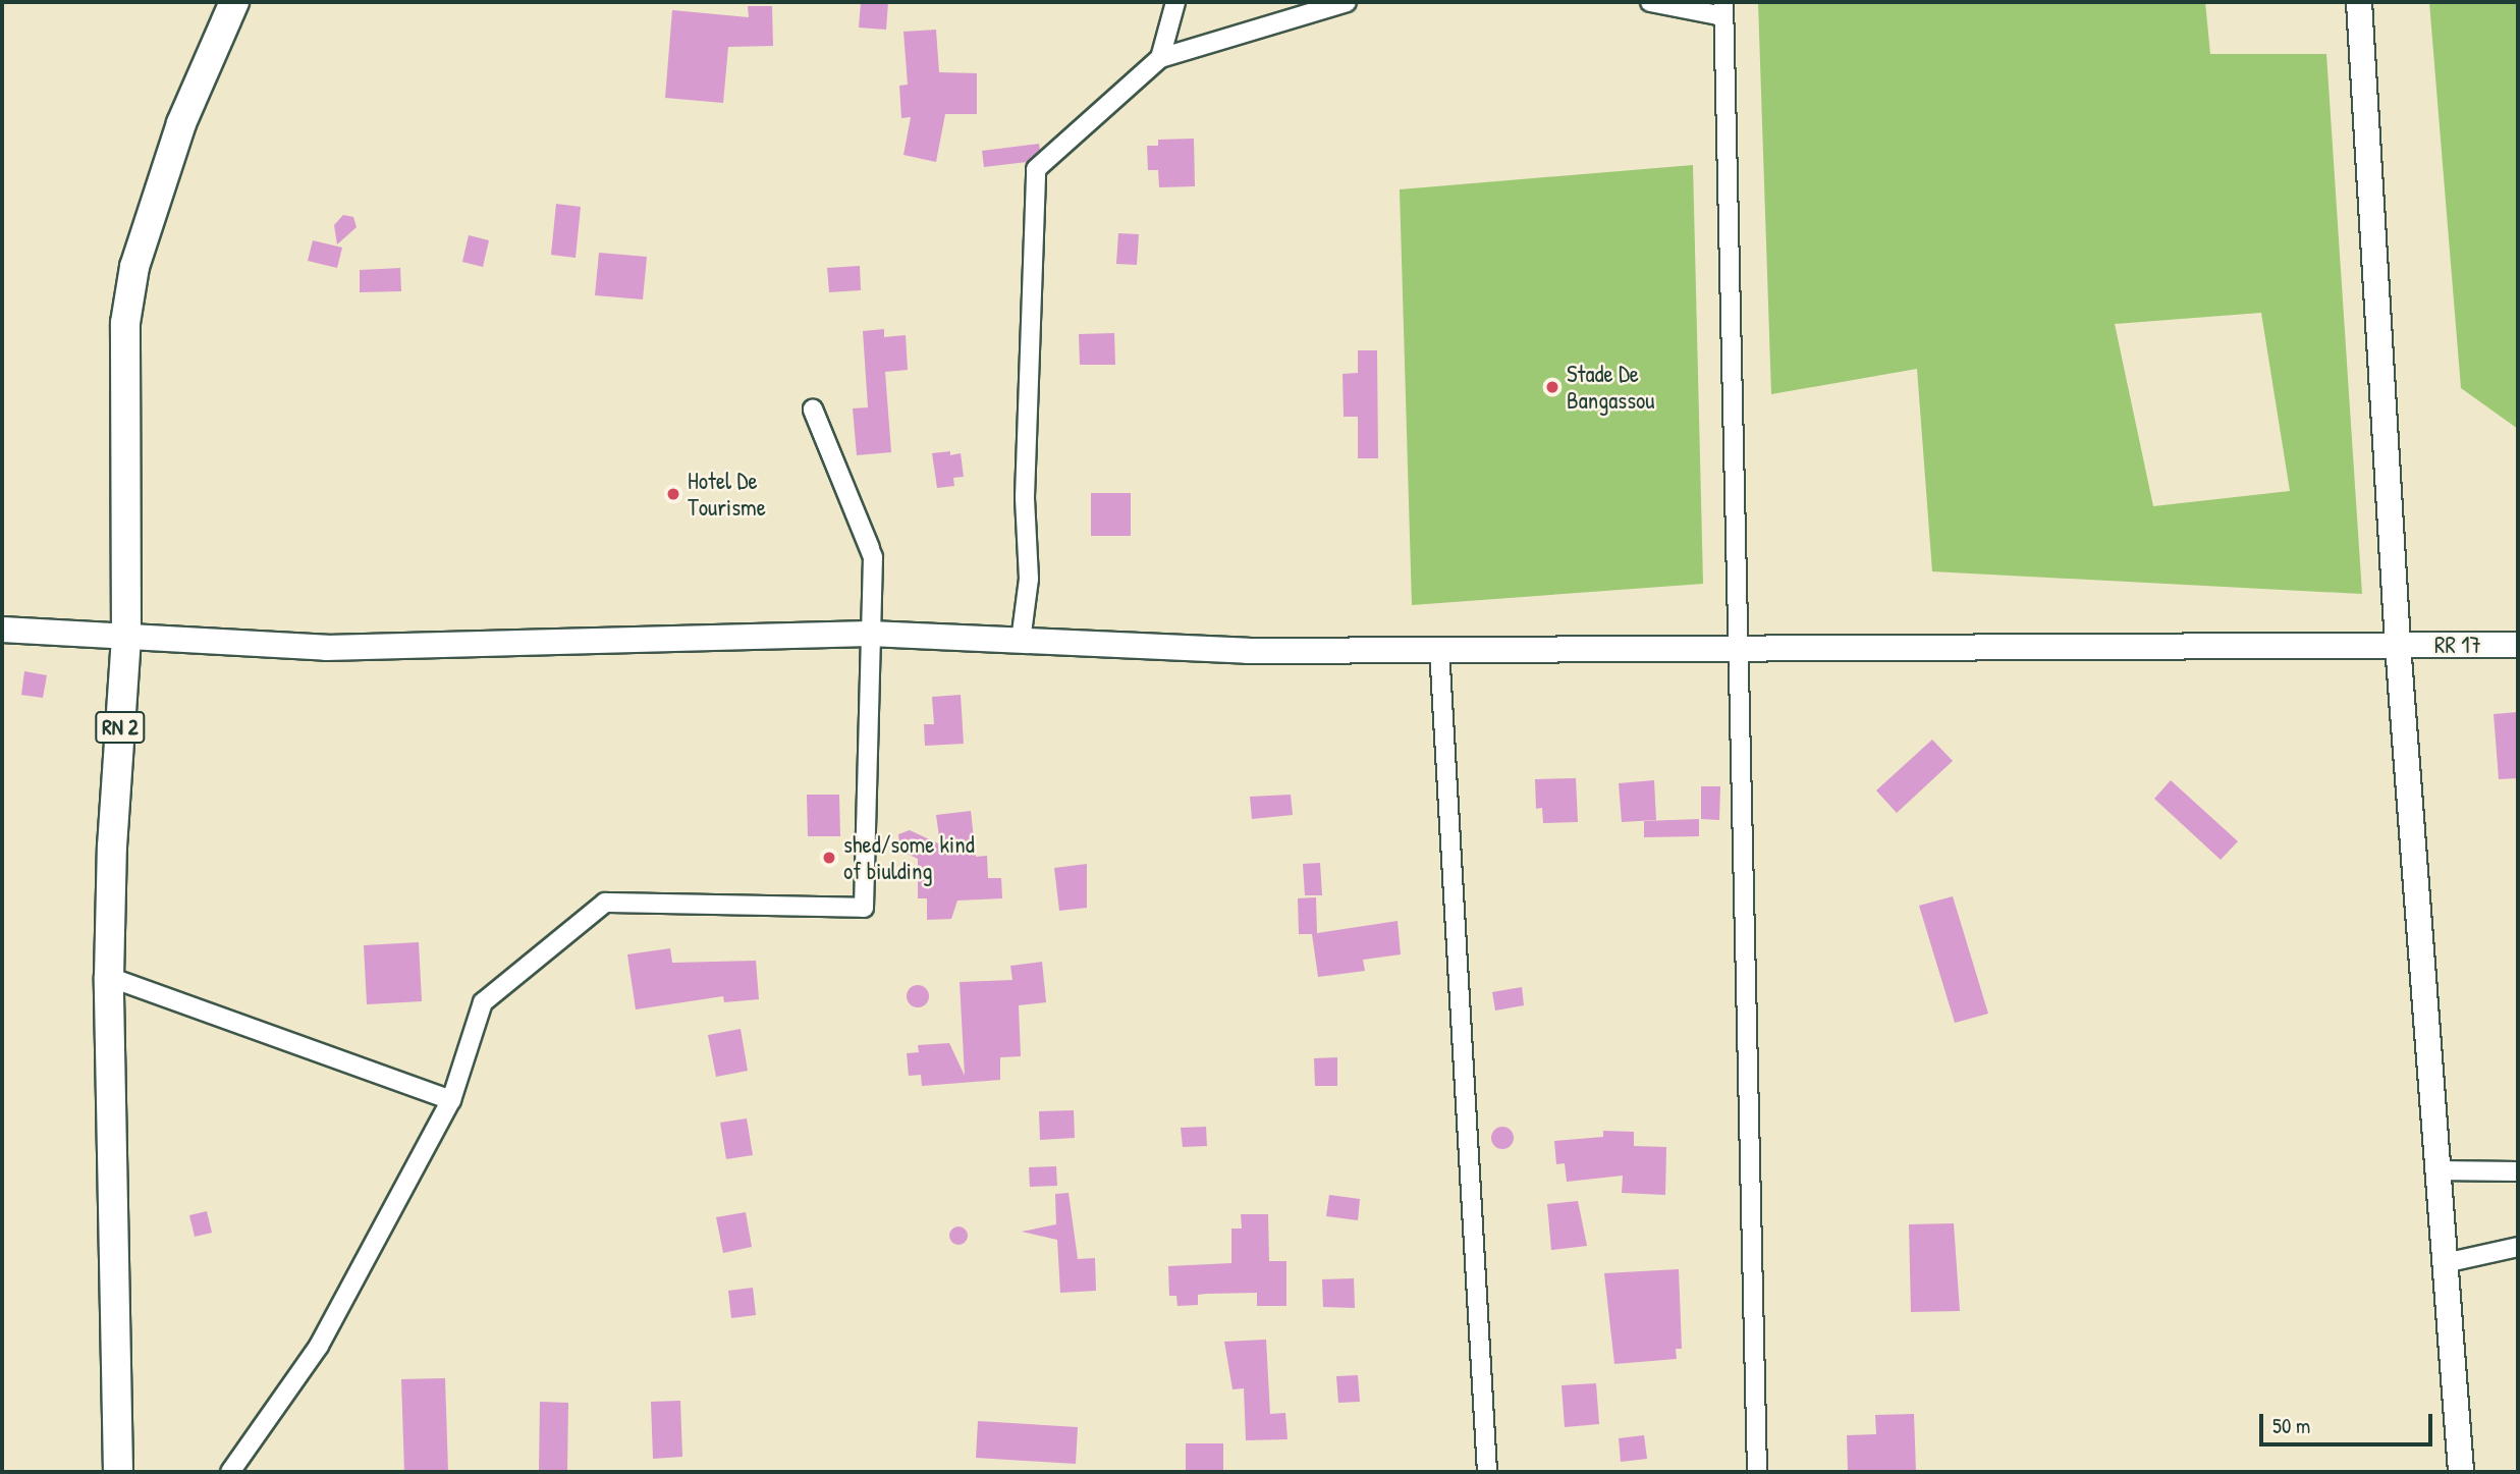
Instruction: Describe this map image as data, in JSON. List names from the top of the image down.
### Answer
{
  "streets": {
    "main road": ["RR 17", "RN 2"]
  },
  "crossings": [
    ["RR 17", "RN 2"]
  ],
  "places": ["Stade De Bangassou", "Hotel De Tourisme", "shed/some kind of biulding"],
  "scale_bar": "50 m"
}
